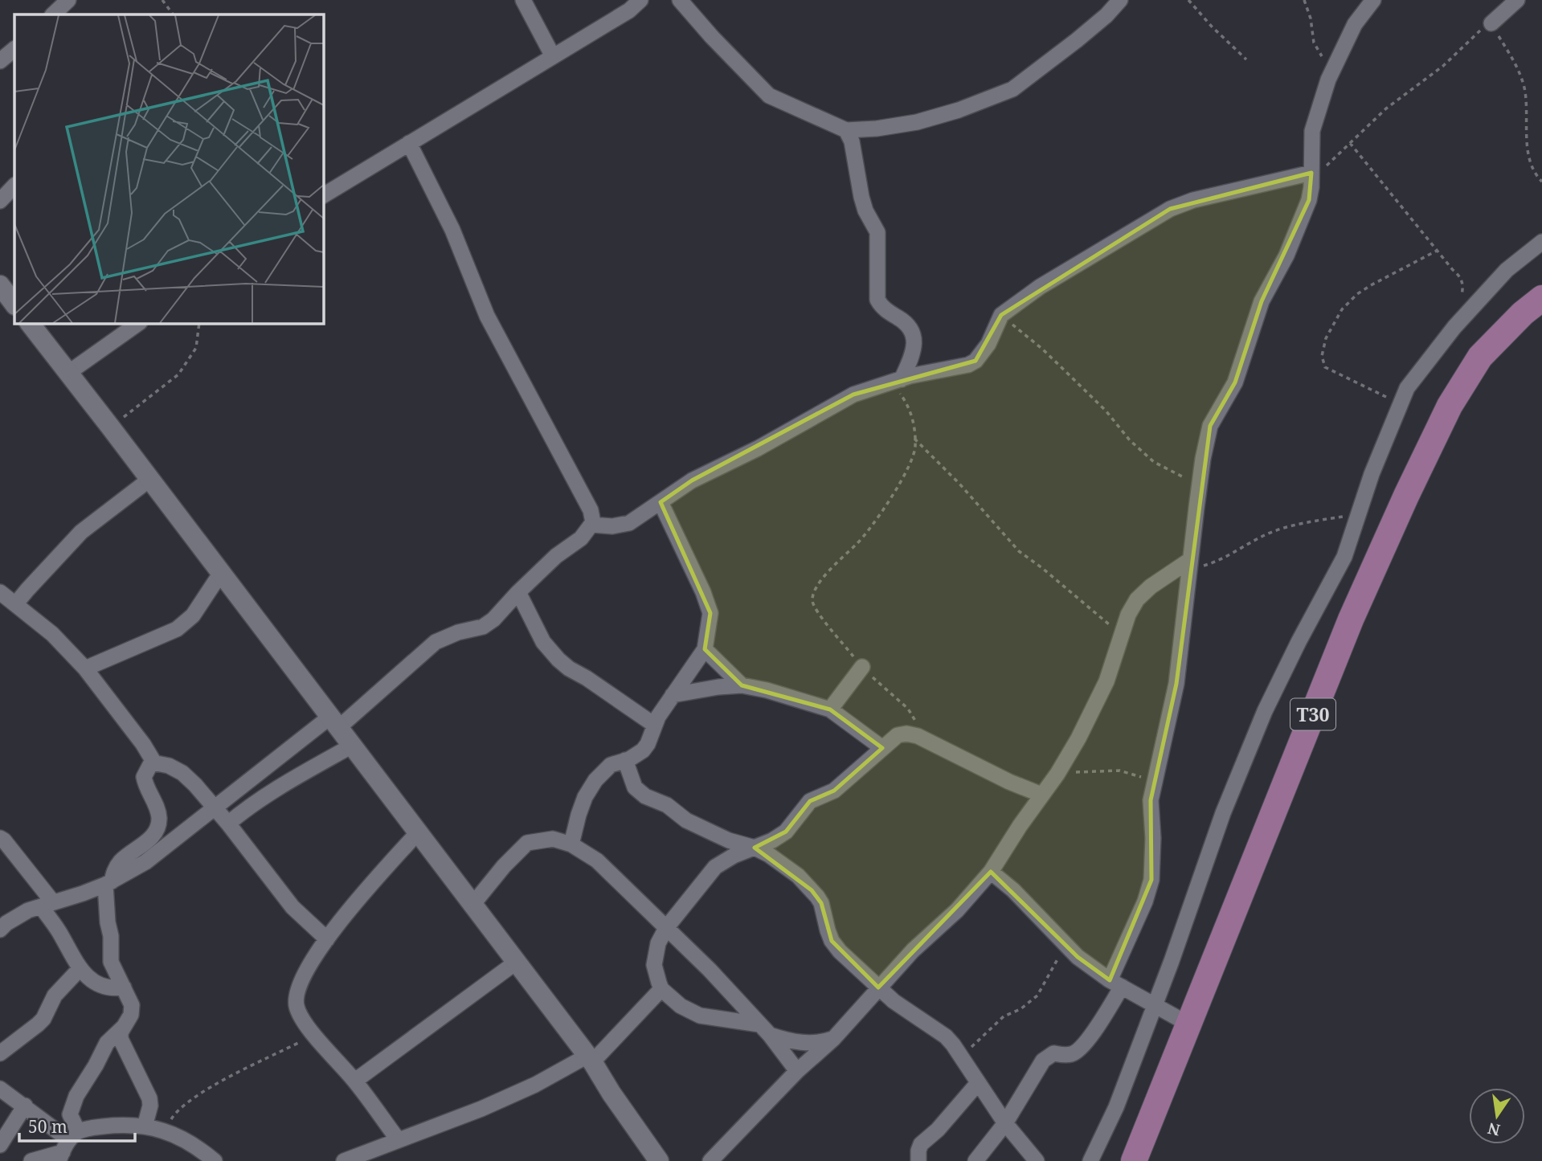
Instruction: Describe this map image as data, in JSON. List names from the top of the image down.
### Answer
{
  "streets": {
    "main road": ["T30"]
  },
  "scale_bar": "50 m",
  "north": "bottom"
}
